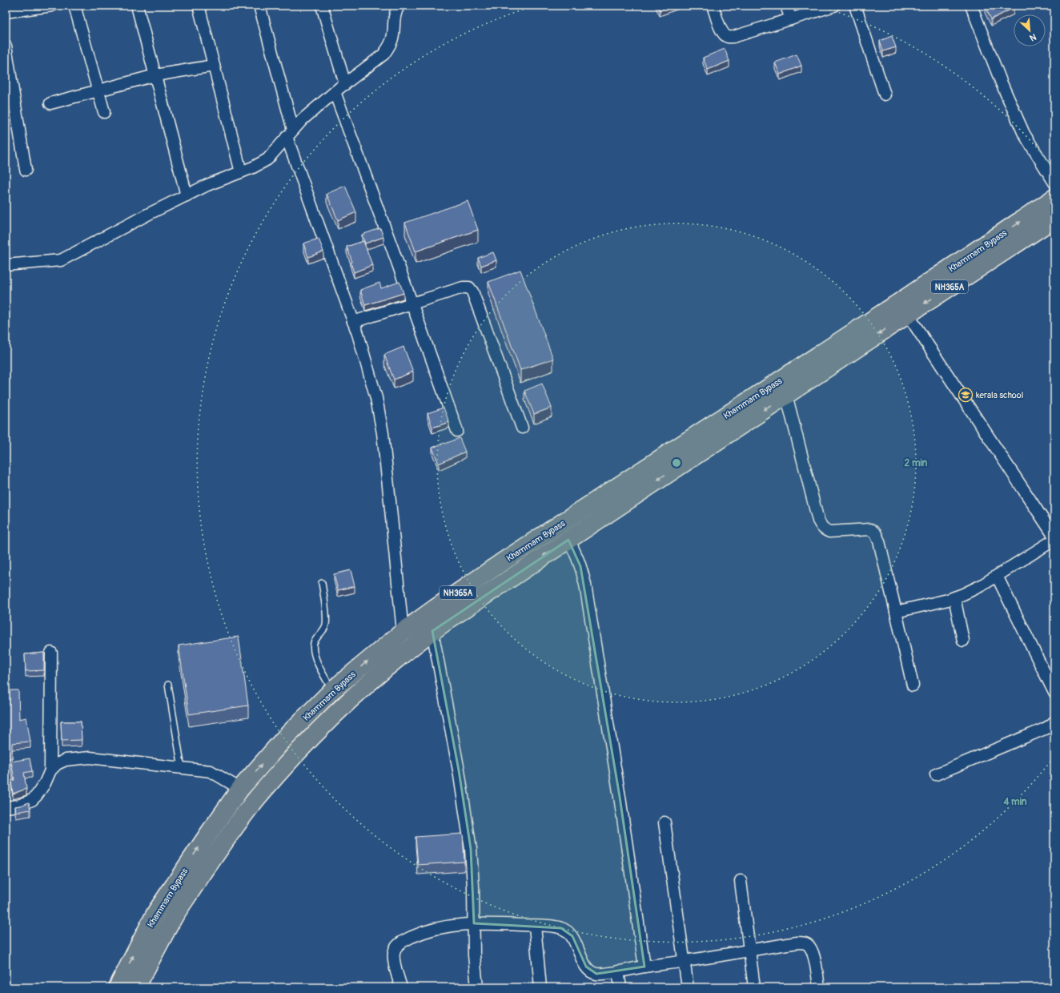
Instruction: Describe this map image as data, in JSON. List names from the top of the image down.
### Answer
{
  "streets": {
    "highway": ["Khammam Bypass", "NH365A"]
  },
  "places": {
    "school or university": ["kerala school"]
  },
  "north": "bottom right",
  "rings": ["2 min", "4 min"]
}
